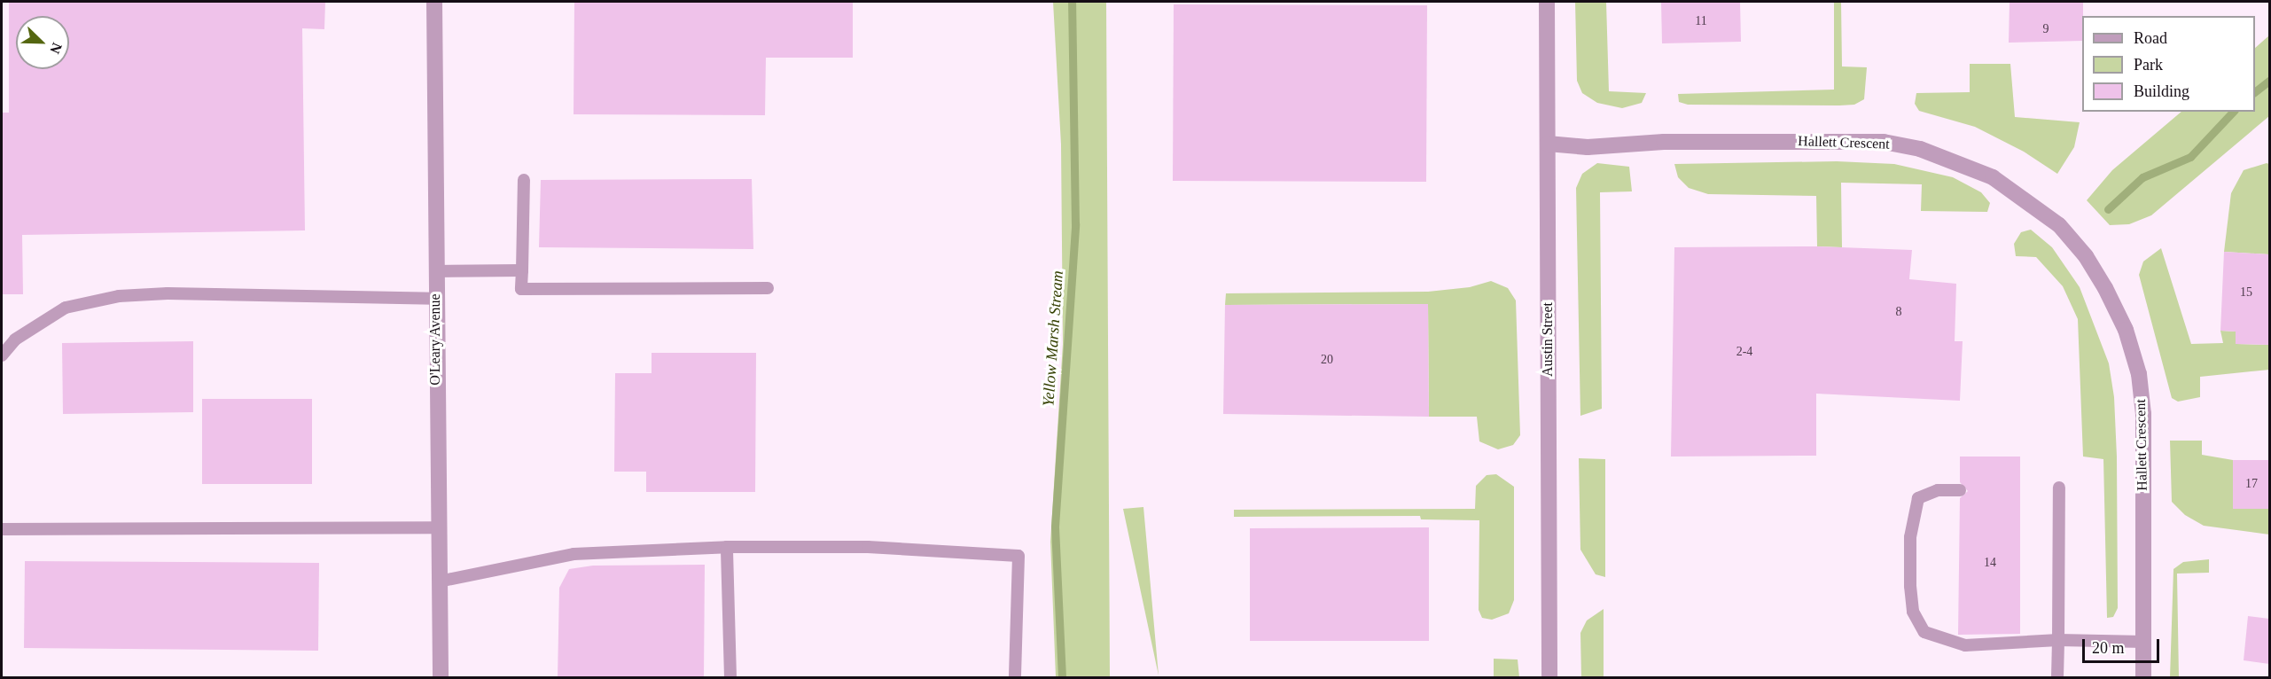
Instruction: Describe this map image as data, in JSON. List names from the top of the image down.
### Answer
{
  "streets": {
    "street": ["Hallett Crescent", "O'Leary Avenue", "Austin Street"]
  },
  "crossings": [
    ["Hallett Crescent", "Austin Street"]
  ],
  "water": ["Yellow Marsh Stream"],
  "house_numbers": [
    "11",
    "9",
    "15",
    "8",
    "2-4",
    "20",
    "17",
    "14"
  ],
  "legend": ["Road", "Park", "Building"],
  "scale_bar": "20 m",
  "north": "bottom right"
}
